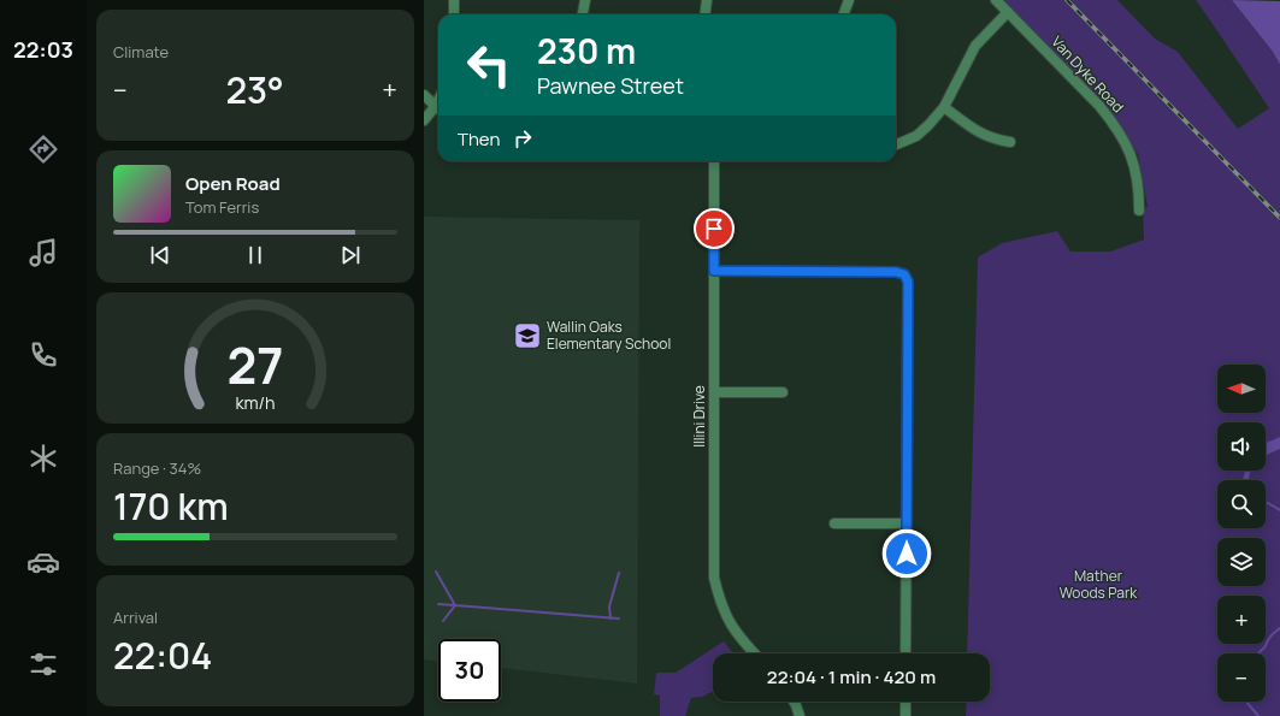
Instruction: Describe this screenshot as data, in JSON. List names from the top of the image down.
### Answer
{
  "streets": {
    "street": ["Van Dyke Road", "Illini Drive"]
  },
  "parks": ["Mather Woods Park"],
  "places": {
    "school or university": ["Wallin Oaks Elementary School"]
  },
  "north": "left",
  "page": {
    "tabs": "22:03",
    "tile": [
      "Climate",
      ["Range · 34%", "170 km"],
      ["Arrival", "22:04"]
    ],
    "turn": ["230 m", "Pawnee Street"],
    "heat": ["−", "23°", "+"],
    "then": "Then",
    "song": ["Open Road", "Tom Ferris"],
    "map_buttons": ["+", "−"],
    "limit": "30",
    "trip": "22:04 · 1 min · 420 m",
    "gauge": ["27", "km/h"]
  }
}
